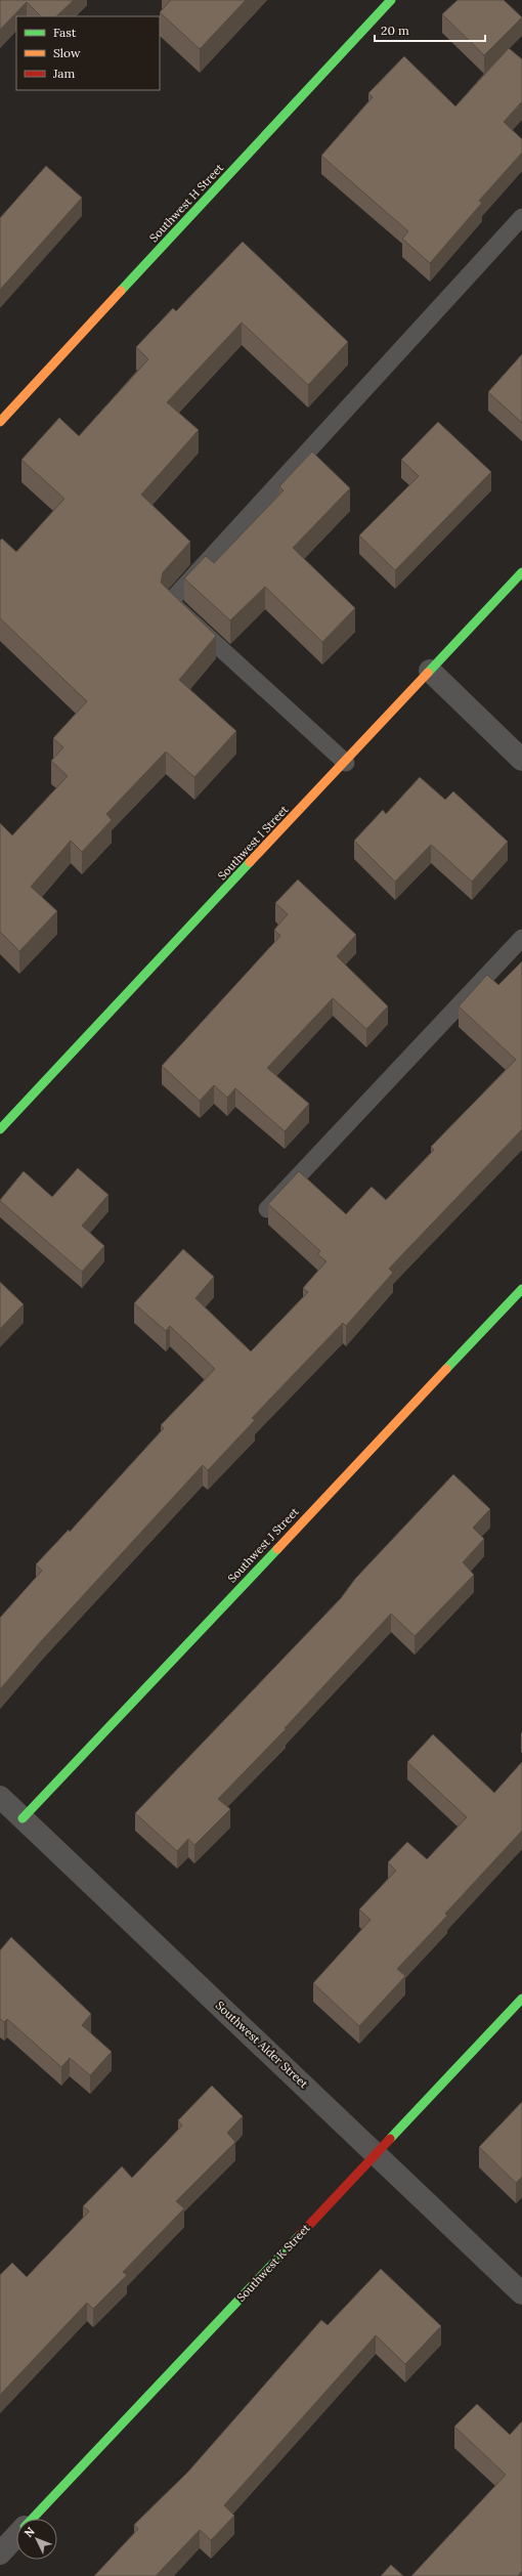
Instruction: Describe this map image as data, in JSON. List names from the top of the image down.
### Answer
{
  "streets": {
    "street": [
      "Southwest H Street",
      "Southwest I Street",
      "Southwest J Street",
      "Southwest Alder Street",
      "Southwest K Street"
    ]
  },
  "crossings": [
    ["Southwest J Street", "Southwest Alder Street"],
    ["Southwest Alder Street", "Southwest K Street"]
  ],
  "legend": ["Fast", "Slow", "Jam"],
  "scale_bar": "20 m",
  "north": "top left"
}
